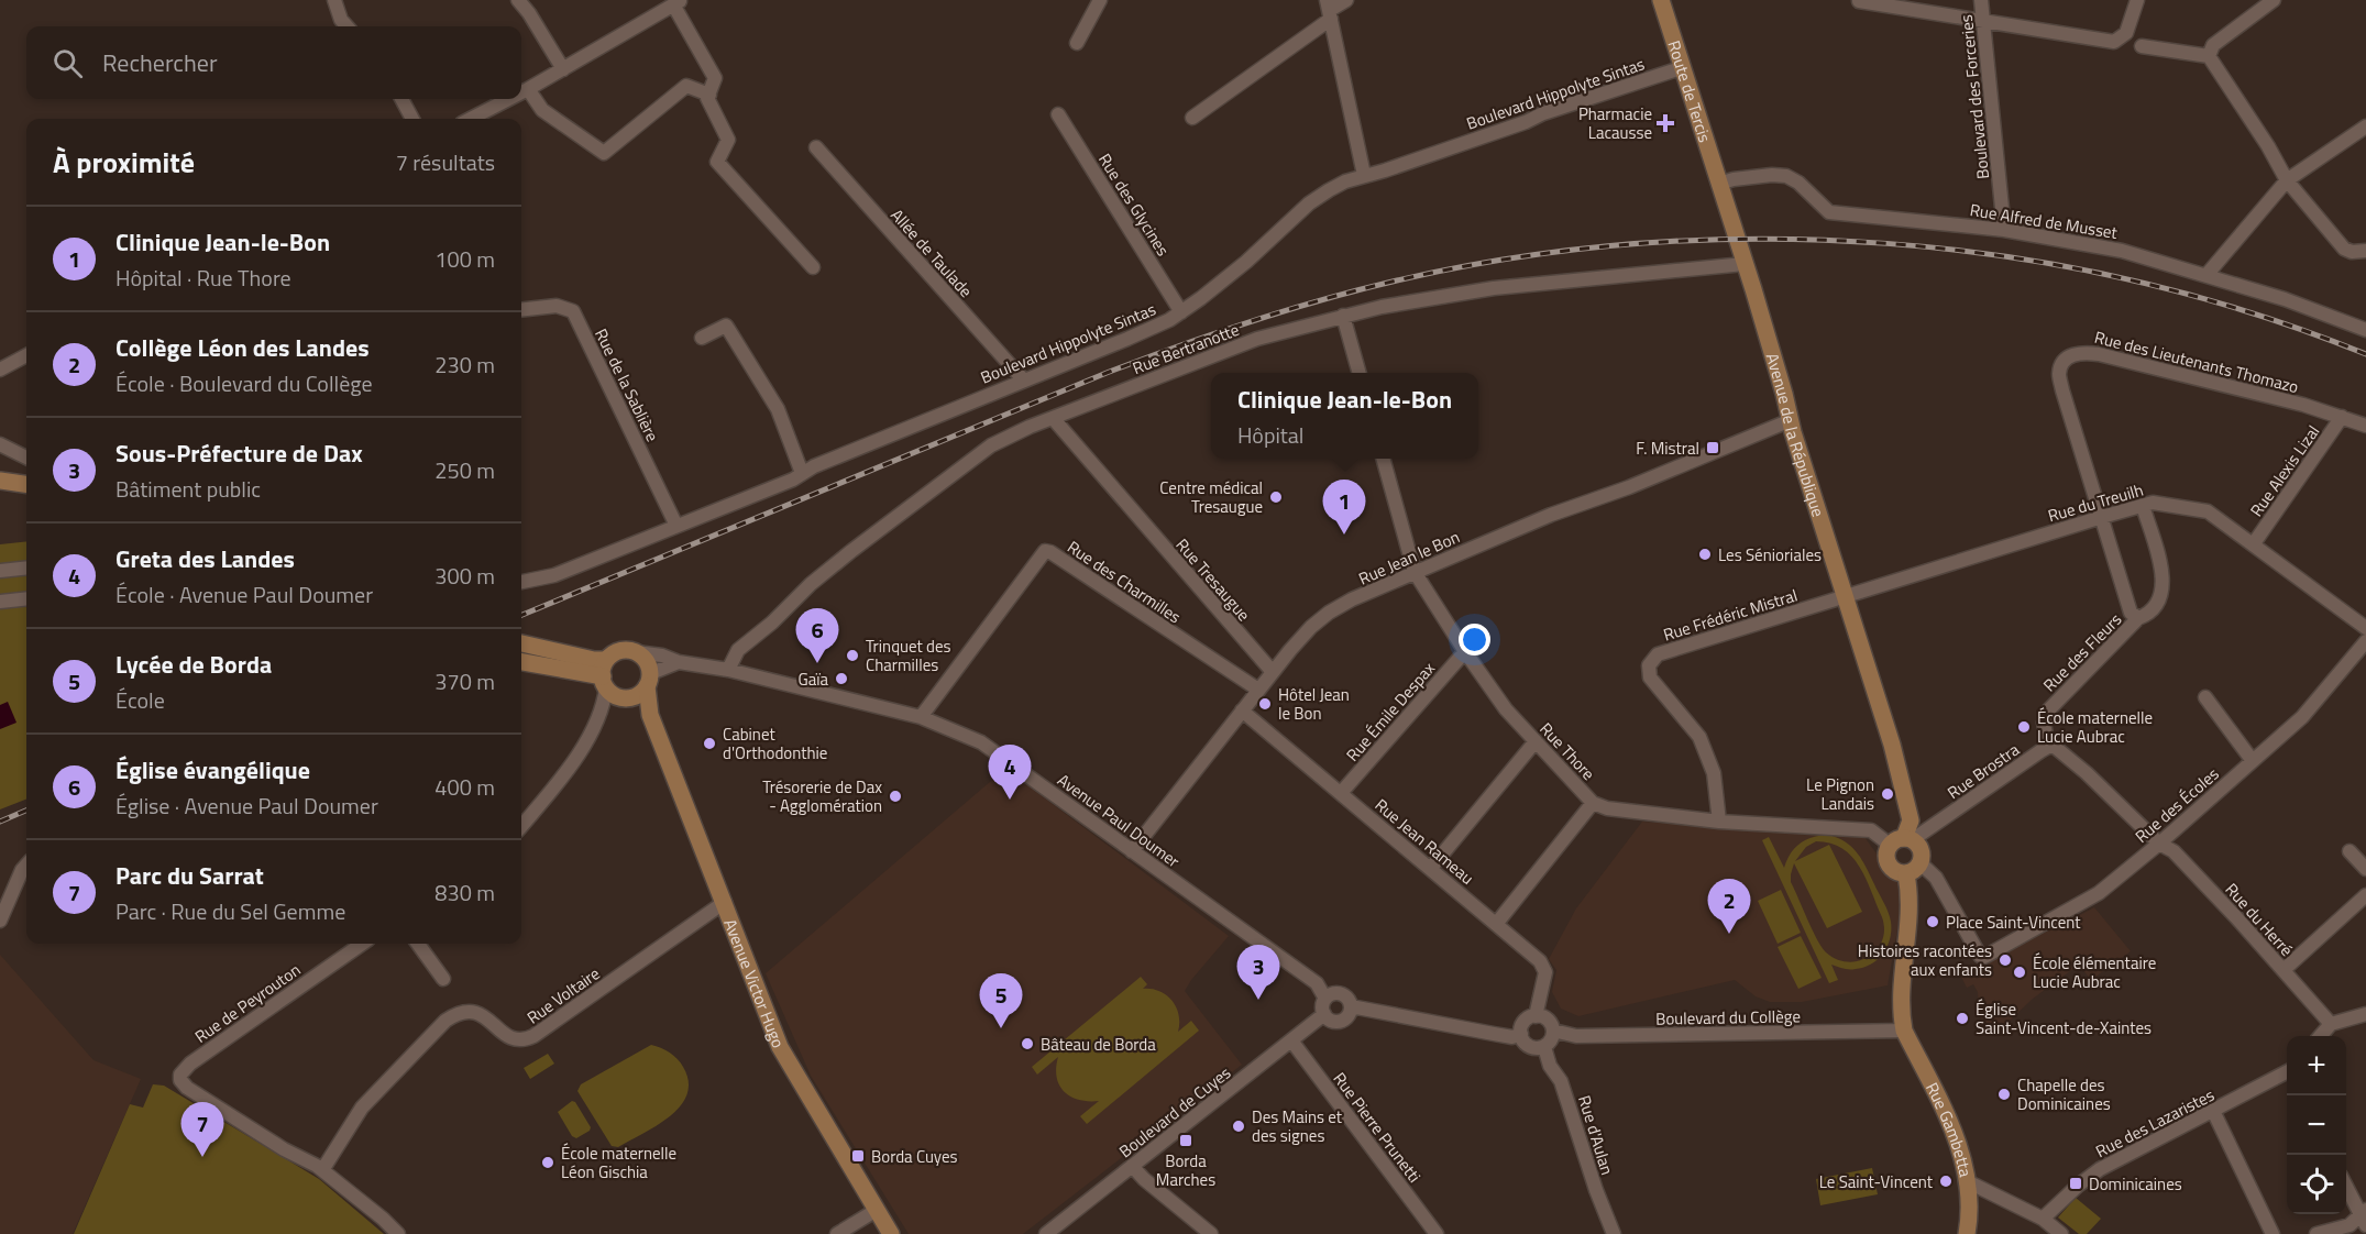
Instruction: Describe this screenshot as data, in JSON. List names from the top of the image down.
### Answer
{
  "streets": {
    "main road": [
      "Route de Tercis",
      "Avenue de la République",
      "Avenue Victor Hugo",
      "Rue Gambetta"
    ],
    "street": [
      "Boulevard Hippolyte Sintas",
      "Boulevard des Forceries",
      "Rue des Glycines",
      "Rue Alfred de Musset",
      "Allée de Taulade",
      "Rue Bertranotte",
      "Rue des Lieutenants Thomazo",
      "Rue de la Sablière",
      "Rue Alexis Lizal",
      "Rue du Treuilh",
      "Rue Jean le Bon",
      "Rue Tresaugue",
      "Rue des Charmilles",
      "Rue Frédéric Mistral",
      "Rue des Fleurs",
      "Rue Émile Despax",
      "Rue Thore",
      "Rue Brostra",
      "Rue des Écoles",
      "Avenue Paul Doumer",
      "Rue Jean Rameau",
      "Rue du Herré",
      "Rue Voltaire",
      "Rue de Peyrouton",
      "Boulevard du Collège",
      "Boulevard de Cuyes",
      "Rue des Lazaristes",
      "Rue Pierre Prunetti",
      "Rue d'Aulan"
    ]
  },
  "crossings": [
    ["Route de Tercis", "Boulevard Hippolyte Sintas"],
    ["Route de Tercis", "Rue Alfred de Musset"],
    ["Route de Tercis", "Avenue de la République"],
    ["Boulevard Hippolyte Sintas", "Rue des Glycines"],
    ["Boulevard Hippolyte Sintas", "Allée de Taulade"],
    ["Boulevard Hippolyte Sintas", "Rue de la Sablière"],
    ["Boulevard des Forceries", "Rue Alfred de Musset"],
    ["Rue Alfred de Musset", "Avenue de la République"],
    ["Rue Bertranotte", "Avenue de la République"],
    ["Rue Bertranotte", "Rue Tresaugue"],
    ["Rue Bertranotte", "Avenue Paul Doumer"],
    ["Rue des Lieutenants Thomazo", "Rue Alexis Lizal"],
    ["Rue des Lieutenants Thomazo", "Rue du Treuilh"],
    ["Rue des Lieutenants Thomazo", "Rue des Fleurs"],
    ["Avenue de la République", "Rue du Treuilh"],
    ["Avenue de la République", "Rue Jean le Bon"],
    ["Avenue de la République", "Rue Frédéric Mistral"],
    ["Avenue de la République", "Rue Thore"],
    ["Avenue de la République", "Rue Brostra"],
    ["Avenue de la République", "Rue des Écoles"],
    ["Rue Alexis Lizal", "Rue du Treuilh"],
    ["Rue du Treuilh", "Rue Frédéric Mistral"],
    ["Rue du Treuilh", "Rue des Fleurs"],
    ["Rue Jean le Bon", "Rue Tresaugue"],
    ["Rue Jean le Bon", "Rue des Charmilles"],
    ["Rue Jean le Bon", "Rue Thore"],
    ["Rue Jean le Bon", "Avenue Paul Doumer"],
    ["Rue Jean le Bon", "Rue Jean Rameau"],
    ["Rue des Charmilles", "Avenue Paul Doumer"],
    ["Rue Frédéric Mistral", "Rue Thore"],
    ["Rue des Fleurs", "Rue Brostra"],
    ["Rue Émile Despax", "Rue Thore"],
    ["Rue Émile Despax", "Rue Jean Rameau"],
    ["Rue Thore", "Rue Brostra"],
    ["Rue Thore", "Rue des Écoles"],
    ["Rue Brostra", "Rue des Écoles"],
    ["Rue des Écoles", "Rue du Herré"],
    ["Avenue Paul Doumer", "Boulevard de Cuyes"],
    ["Rue Jean Rameau", "Boulevard du Collège"],
    ["Rue Jean Rameau", "Rue d'Aulan"],
    ["Avenue Victor Hugo", "Rue Voltaire"],
    ["Rue Voltaire", "Rue de Peyrouton"],
    ["Boulevard du Collège", "Rue Gambetta"],
    ["Boulevard du Collège", "Rue d'Aulan"],
    ["Boulevard de Cuyes", "Rue Pierre Prunetti"]
  ],
  "places": {
    "health": ["Pharmacie Lacausse"],
    "transit": [
      "F. Mistral",
      "Borda Marches",
      "Borda Cuyes",
      "Dominicaines"
    ],
    "other": [
      "Centre médical Tresaugue",
      "Les Sénioriales",
      "Trinquet des Charmilles",
      "Gaïa",
      "Hôtel Jean le Bon",
      "École maternelle Lucie Aubrac",
      "Cabinet d'Orthodonthie",
      "Le Pignon Landais",
      "Trésorerie de Dax - Agglomération",
      "Place Saint-Vincent",
      "Histoires racontées aux enfants",
      "École élémentaire Lucie Aubrac",
      "Église Saint-Vincent-de-Xaintes",
      "Bâteau de Borda",
      "Chapelle des Dominicaines",
      "Des Mains et des signes",
      "École maternelle Léon Gischia",
      "Le Saint-Vincent"
    ]
  },
  "page": {
    "search": "Rechercher",
    "heading": ["À proximité", "7 résultats"],
    "list": [
      {
        "mark": "1",
        "name": "Clinique Jean-le-Bon",
        "note": "Hôpital · Rue Thore",
        "value": "100 m"
      },
      {
        "mark": "2",
        "name": "Collège Léon des Landes",
        "note": "École · Boulevard du Collège",
        "value": "230 m"
      },
      {
        "mark": "3",
        "name": "Sous-Préfecture de Dax",
        "note": "Bâtiment public",
        "value": "250 m"
      },
      {
        "mark": "4",
        "name": "Greta des Landes",
        "note": "École · Avenue Paul Doumer",
        "value": "300 m"
      },
      {
        "mark": "5",
        "name": "Lycée de Borda",
        "note": "École",
        "value": "370 m"
      },
      {
        "mark": "6",
        "name": "Église évangélique",
        "note": "Église · Avenue Paul Doumer",
        "value": "400 m"
      },
      {
        "mark": "7",
        "name": "Parc du Sarrat",
        "note": "Parc · Rue du Sel Gemme",
        "value": "830 m"
      }
    ],
    "popup": ["Clinique Jean-le-Bon", "Hôpital"],
    "pins": [
      "1",
      "6",
      "4",
      "2",
      "3",
      "5",
      "7"
    ],
    "map_buttons": ["+", "−"]
  }
}
